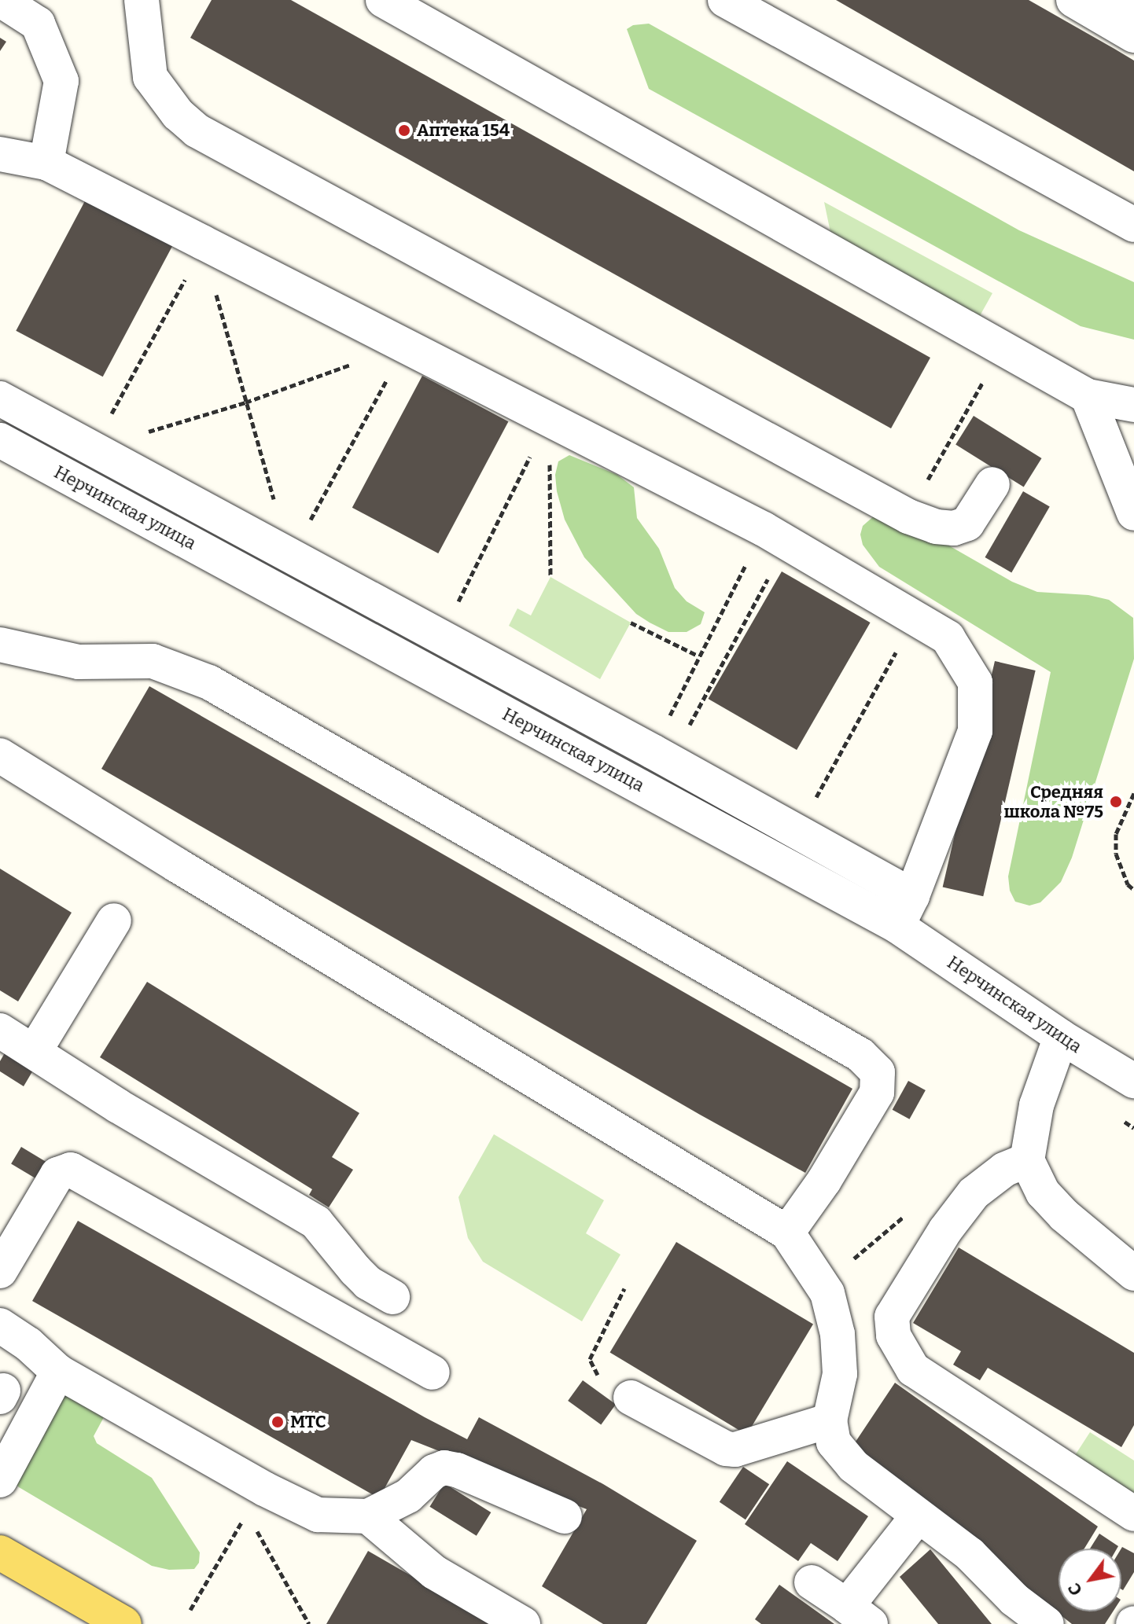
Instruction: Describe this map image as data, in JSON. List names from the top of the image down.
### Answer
{
  "streets": {
    "street": ["Нерчинская улица"]
  },
  "places": ["Аптека 154", "Средняя школа №75", "МТС"],
  "north": "bottom left"
}
